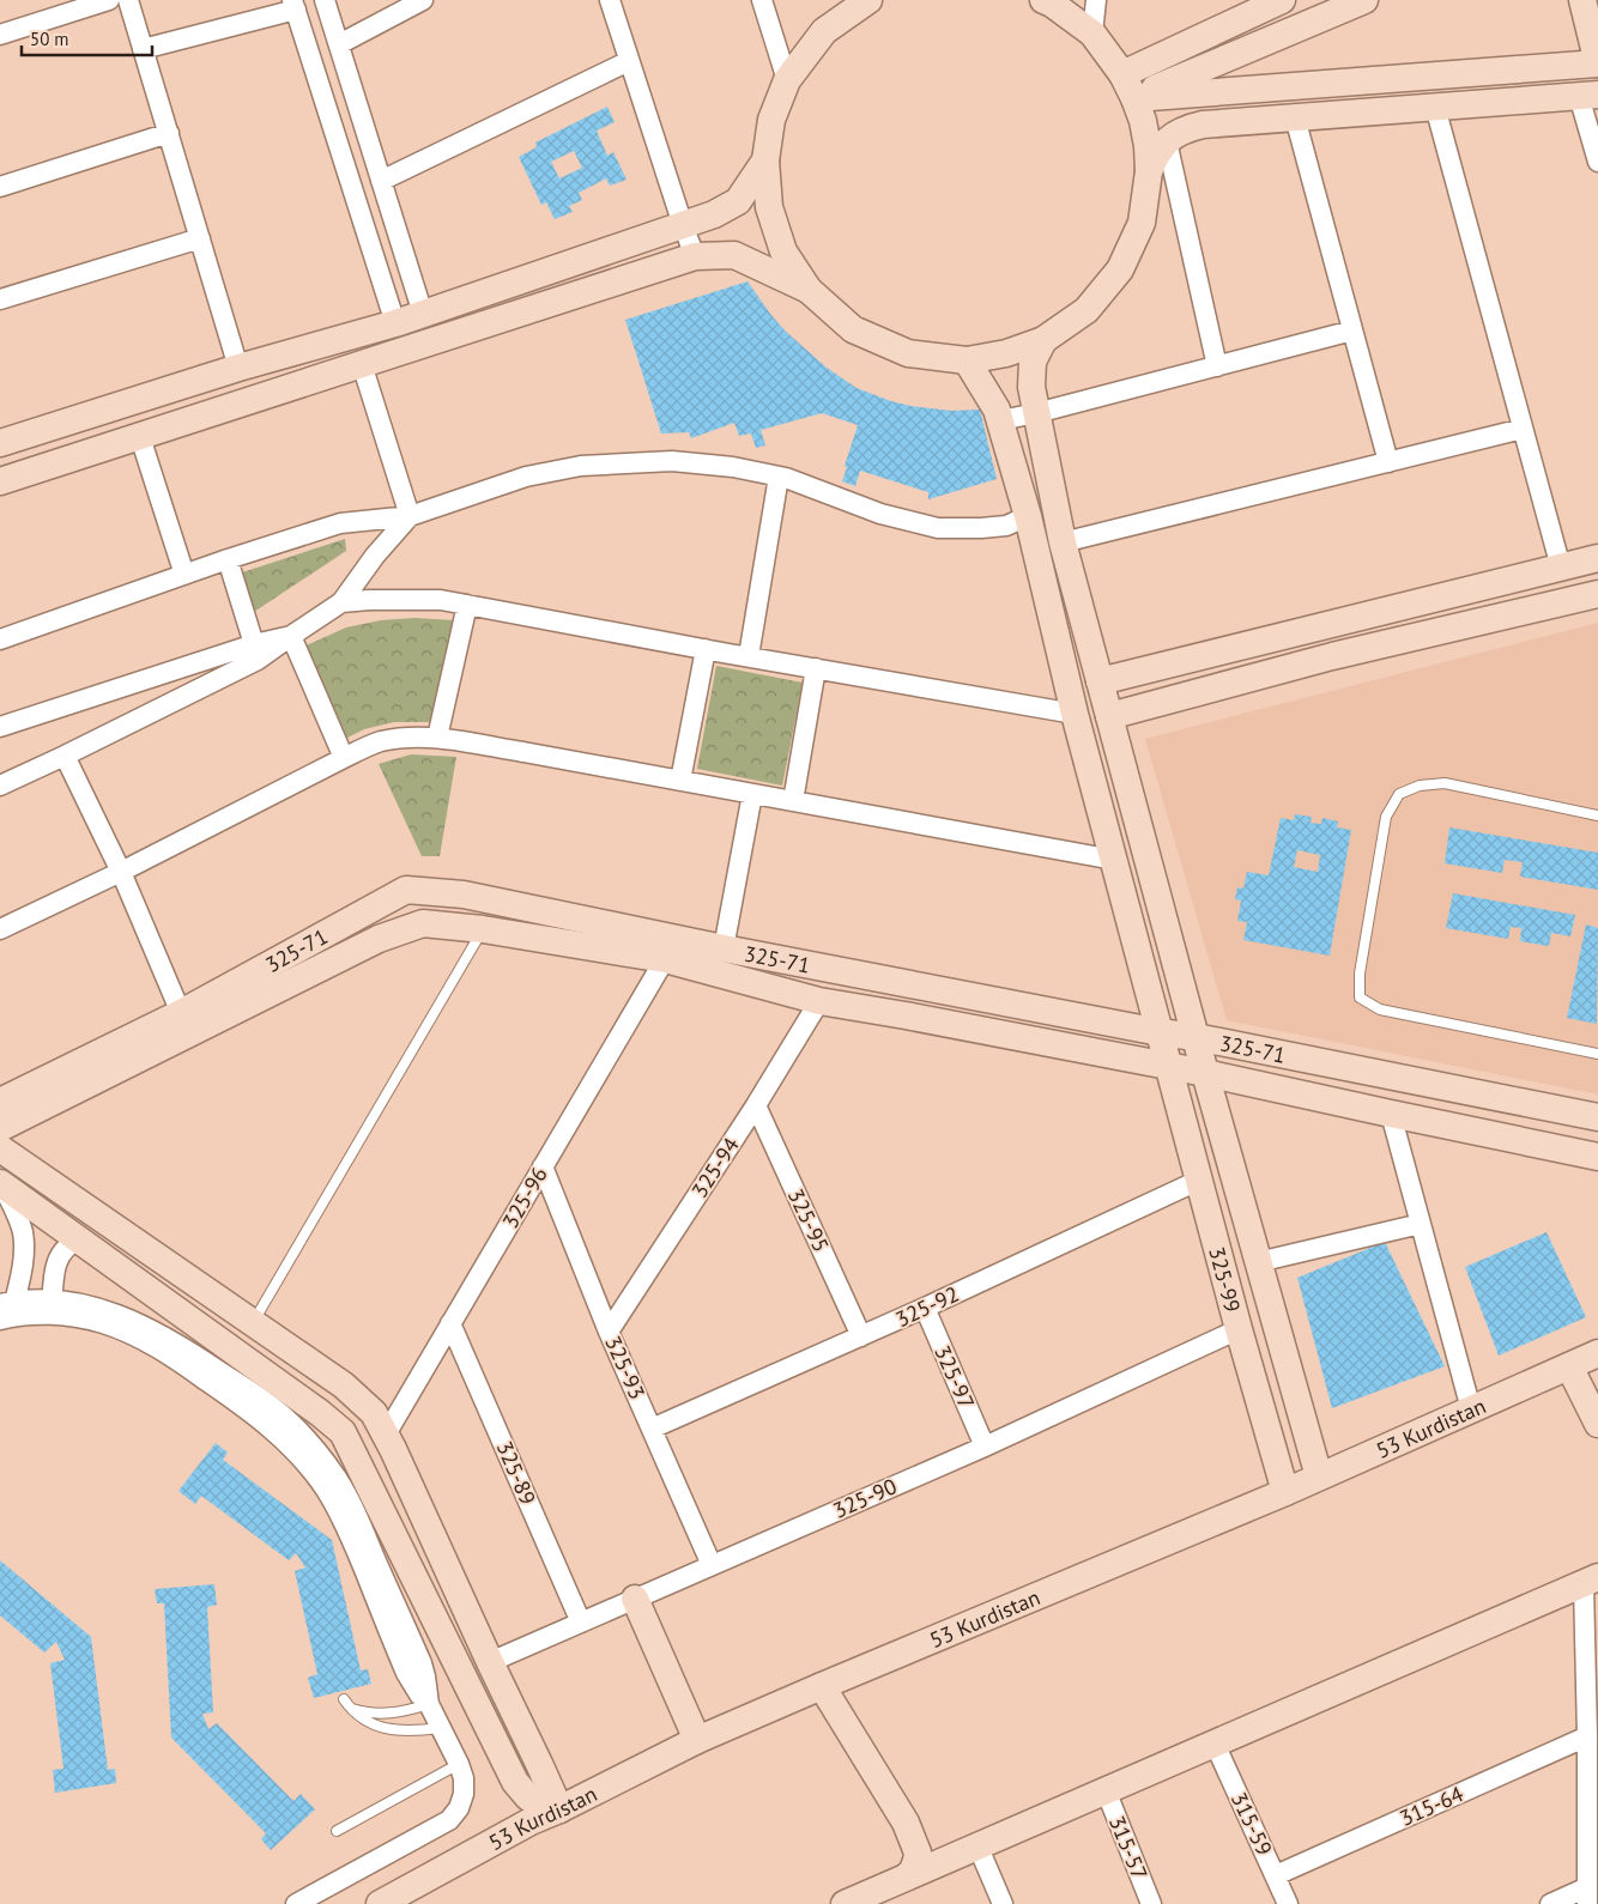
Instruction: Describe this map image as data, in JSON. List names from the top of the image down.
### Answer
{
  "streets": {
    "street": [
      "325-71",
      "325-94",
      "325-96",
      "325-95",
      "325-99",
      "325-92",
      "325-93",
      "325-97",
      "53 Kurdistan",
      "325-89",
      "325-90",
      "315-64",
      "315-59",
      "315-57"
    ]
  },
  "crossings": [
    ["325-71", "325-94"],
    ["325-71", "325-96"],
    ["325-71", "325-99"],
    ["325-94", "325-95"],
    ["325-94", "325-93"],
    ["325-96", "325-93"],
    ["325-96", "325-89"],
    ["325-95", "325-92"],
    ["325-99", "325-92"],
    ["325-99", "53 Kurdistan"],
    ["325-99", "325-90"],
    ["325-92", "325-93"],
    ["325-92", "325-97"],
    ["325-93", "325-90"],
    ["325-97", "325-90"],
    ["325-89", "325-90"],
    ["315-64", "315-59"]
  ],
  "scale_bar": "50 m"
}
